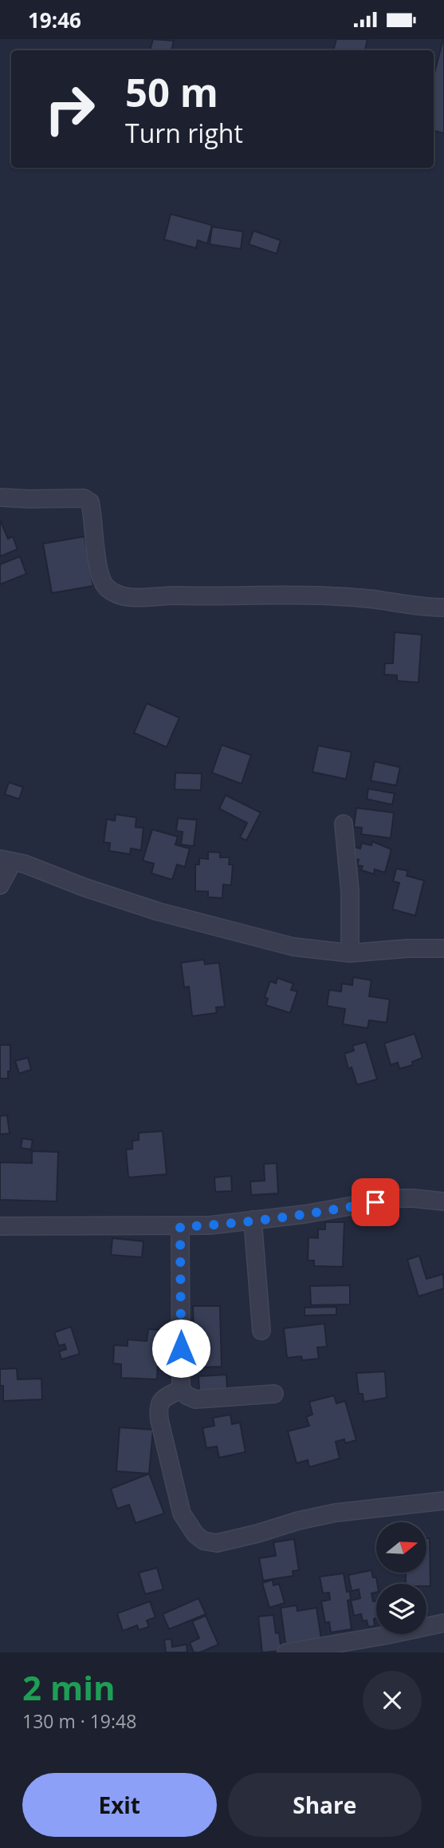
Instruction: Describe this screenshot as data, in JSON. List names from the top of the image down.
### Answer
{
  "north": "right",
  "page": {
    "status": "19:46",
    "turn": ["50 m", "Turn right"],
    "heading": ["2 min", "130 m · 19:48"],
    "buttons": ["Exit", "Share"]
  }
}
